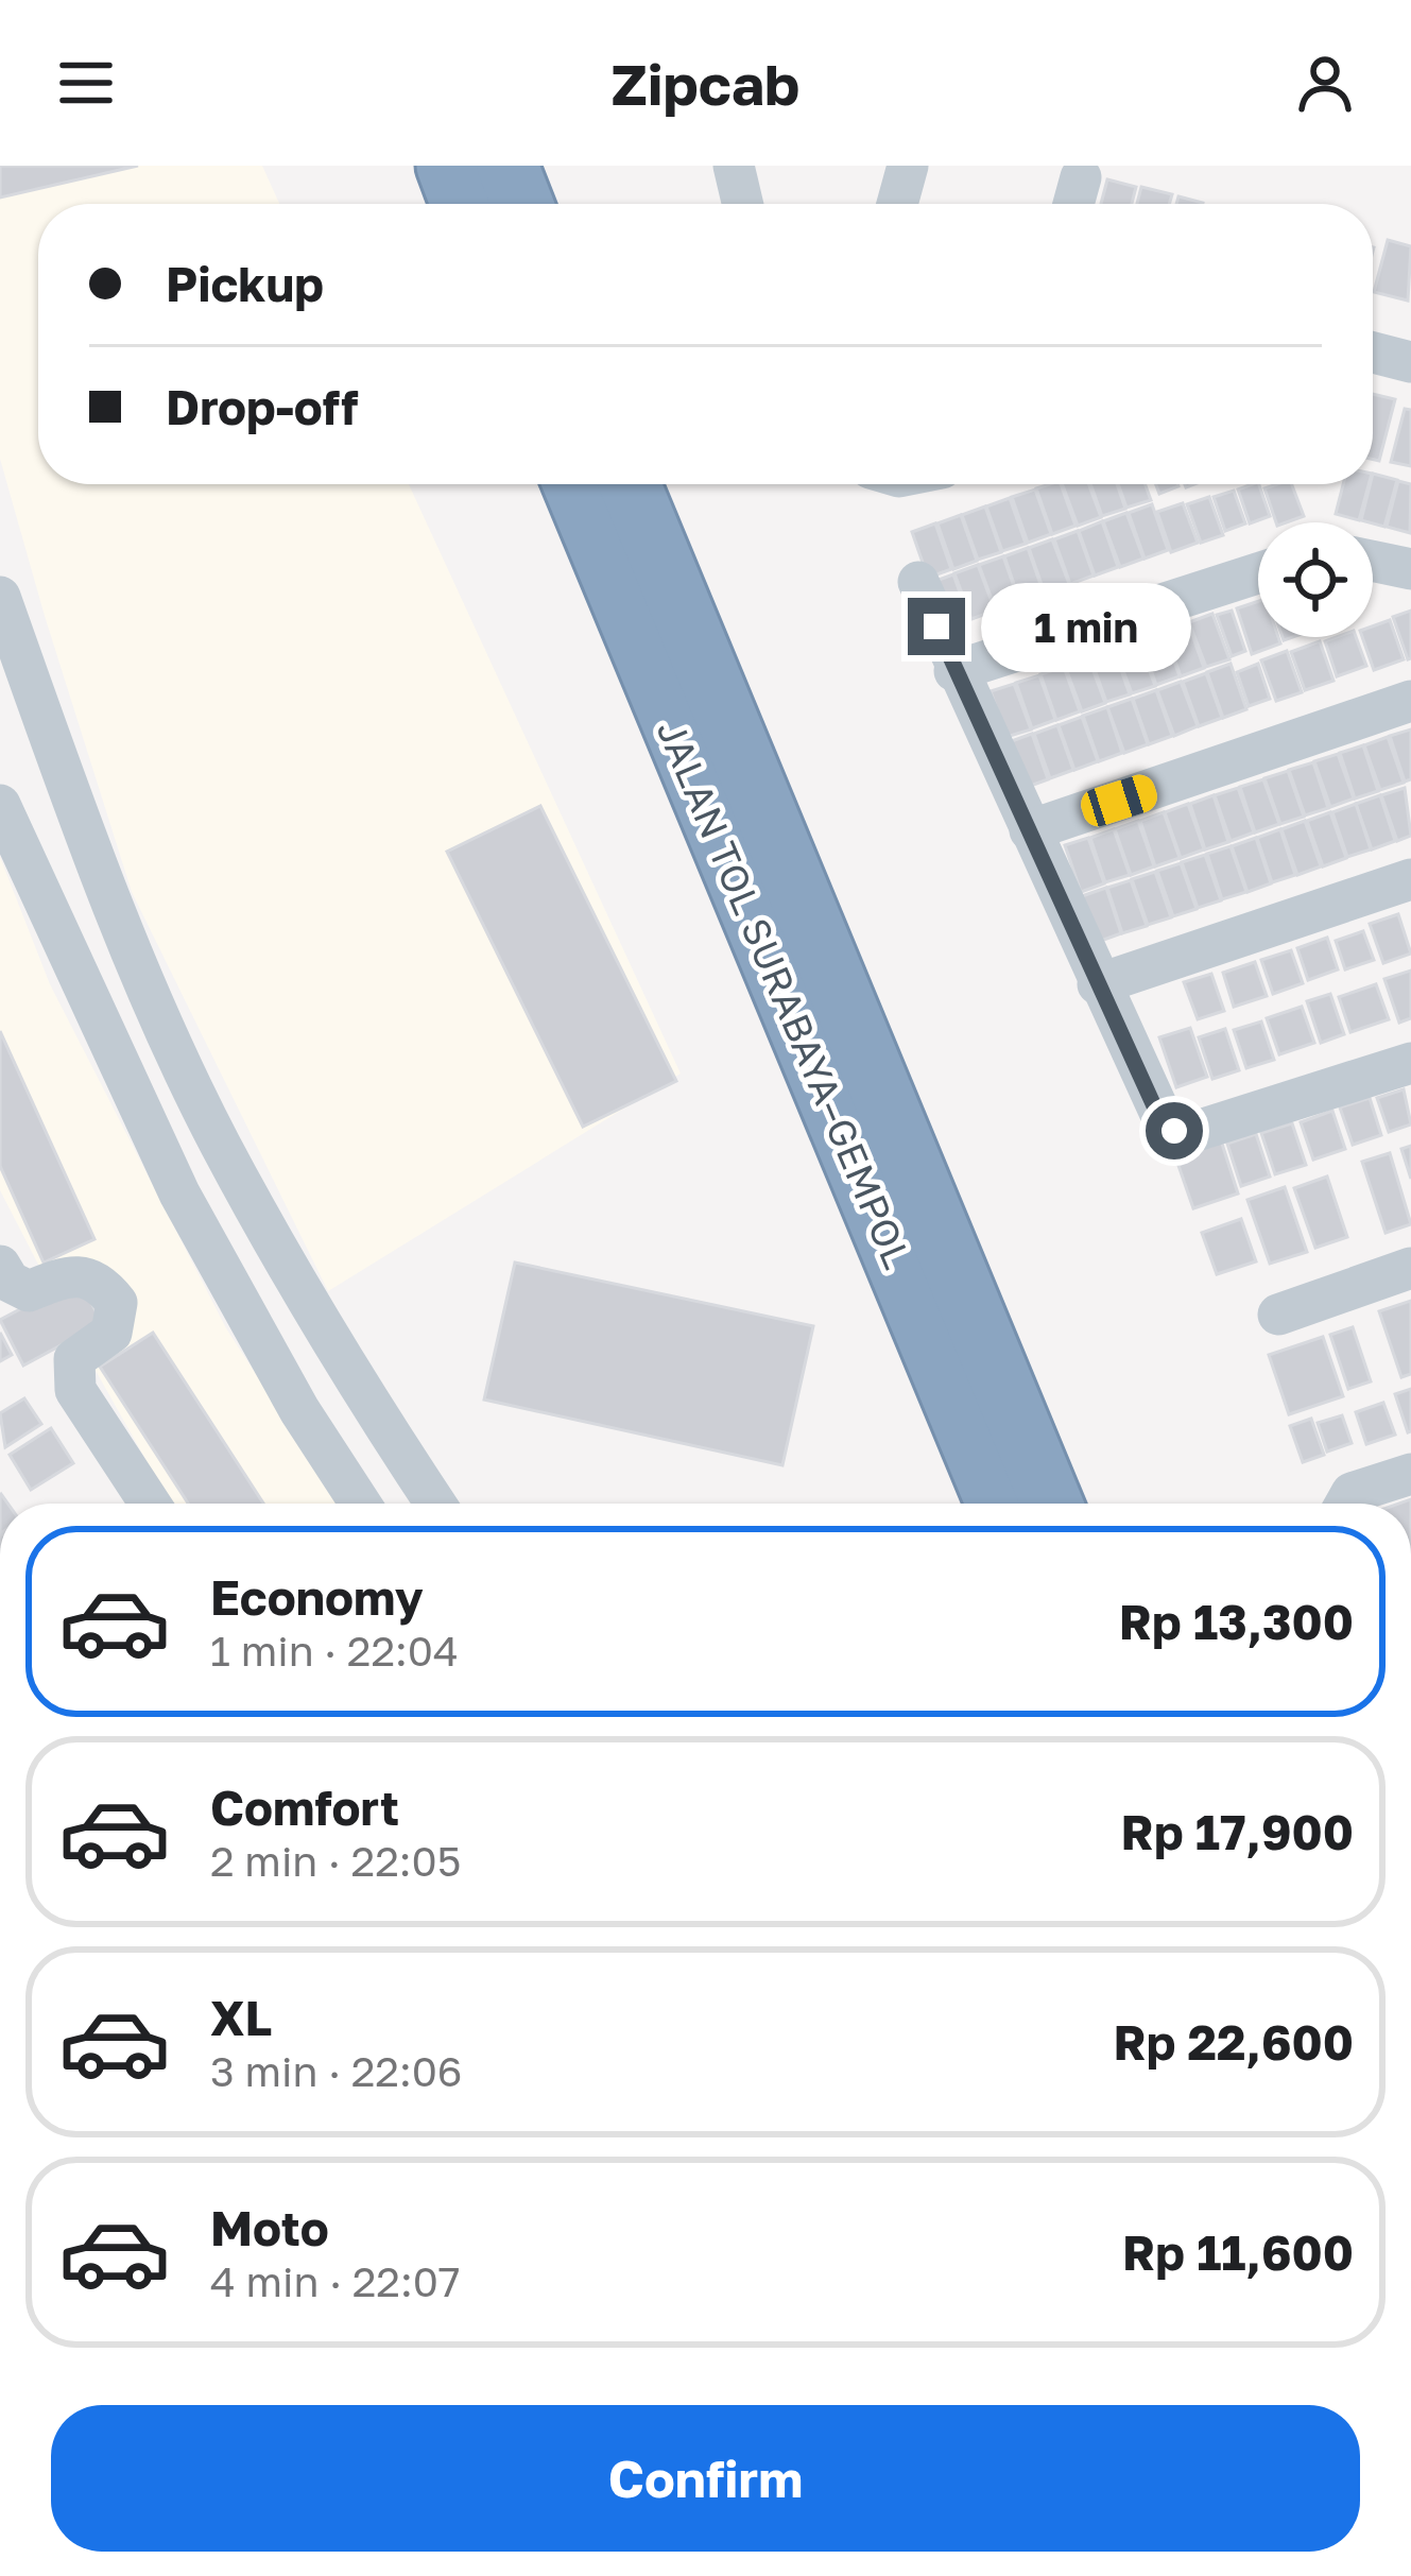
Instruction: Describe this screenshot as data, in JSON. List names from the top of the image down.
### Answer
{
  "streets": {
    "highway": ["JALAN TOL SURABAYA–GEMPOL"]
  },
  "page": {
    "header": "Zipcab",
    "banner": ["Pickup", "Drop-off"],
    "bubble": "1 min",
    "list": [
      {
        "name": "Economy",
        "note": "1 min · 22:04",
        "value": "Rp 13,300"
      },
      {
        "name": "Comfort",
        "note": "2 min · 22:05",
        "value": "Rp 17,900"
      },
      {
        "name": "XL",
        "note": "3 min · 22:06",
        "value": "Rp 22,600"
      },
      {
        "name": "Moto",
        "note": "4 min · 22:07",
        "value": "Rp 11,600"
      }
    ],
    "buttons": "Confirm"
  }
}
